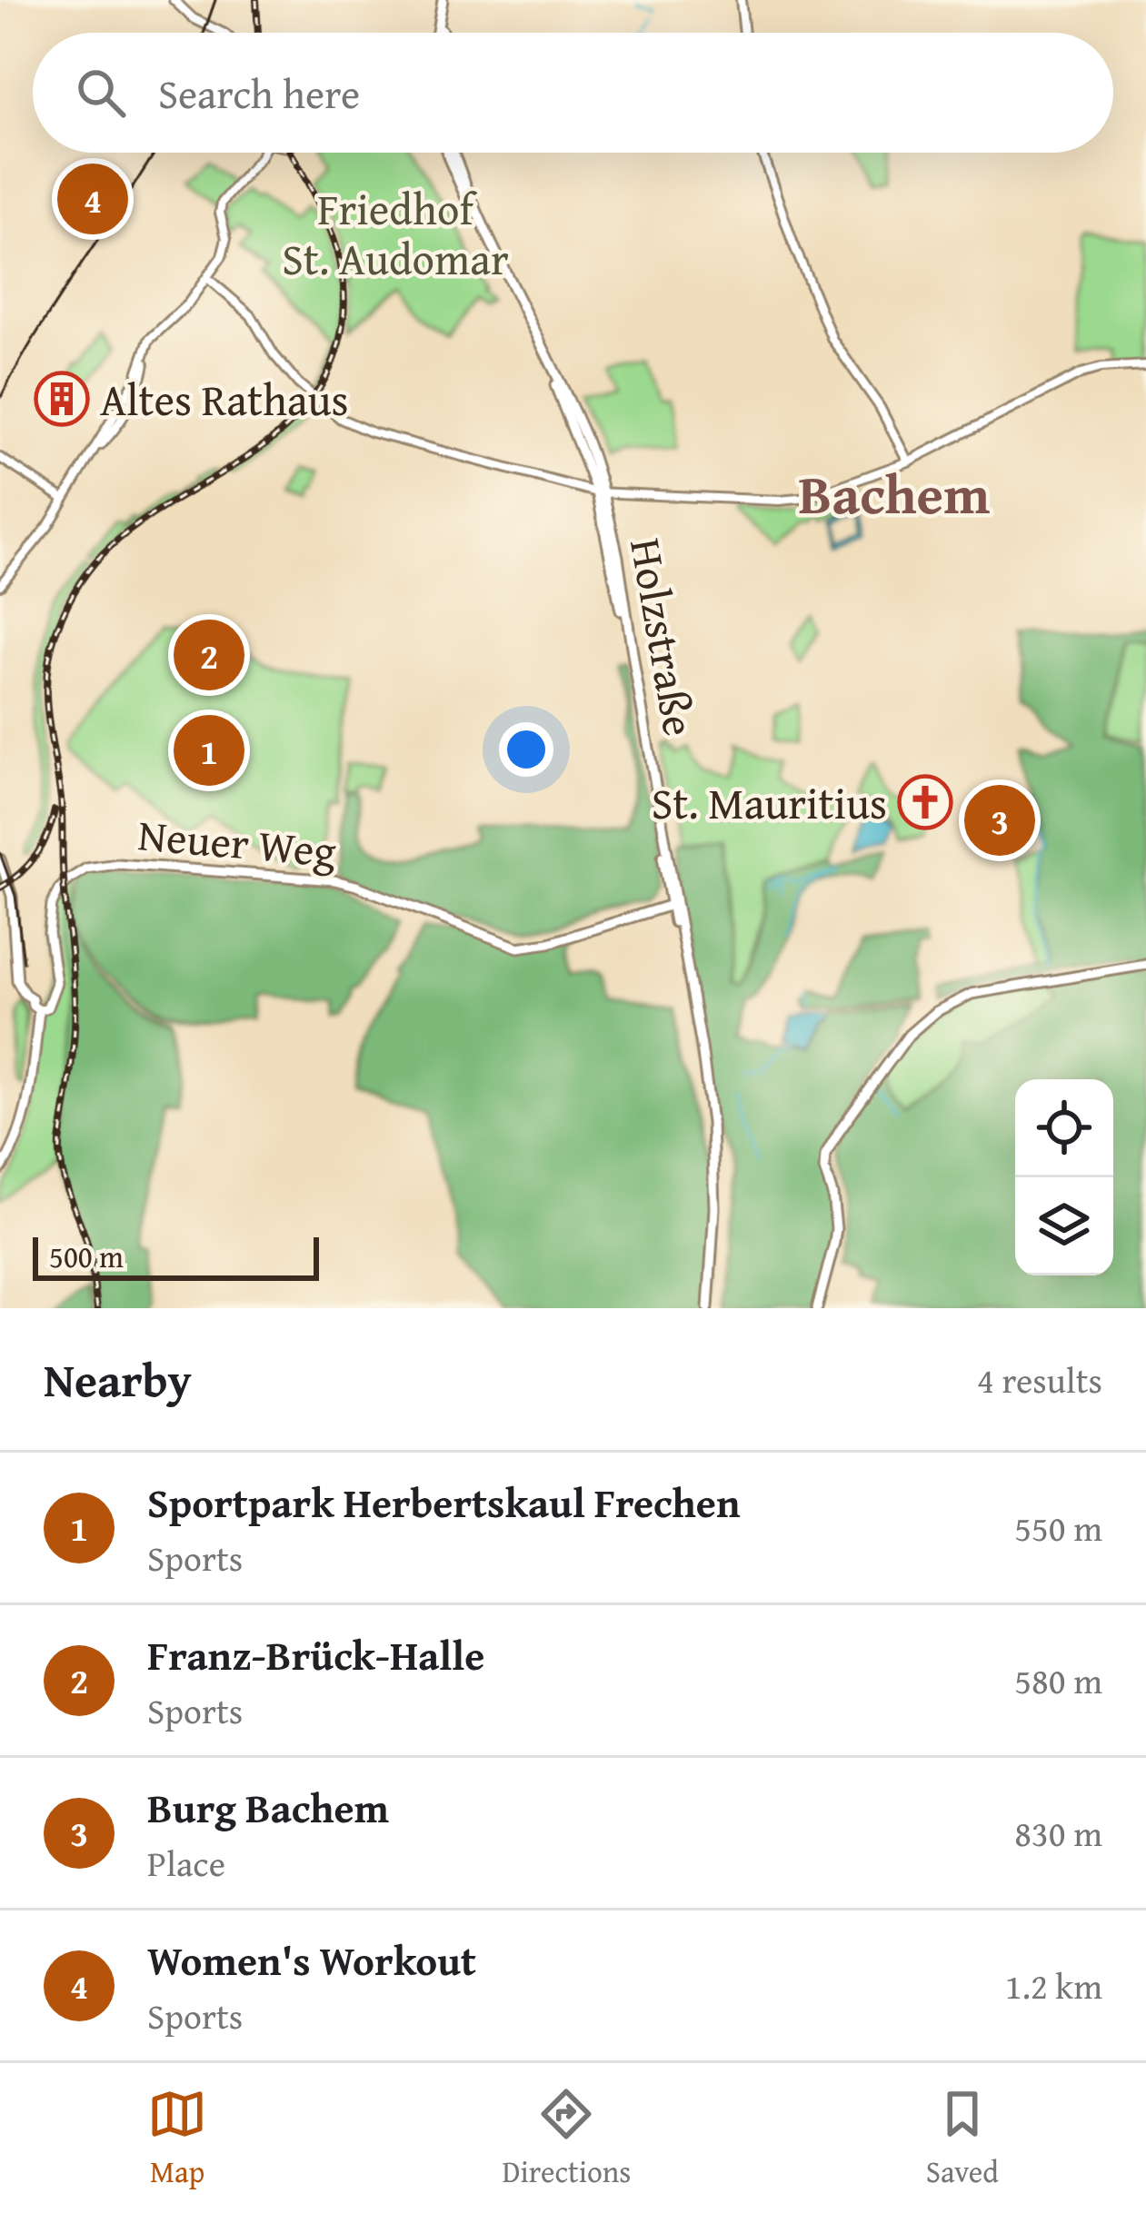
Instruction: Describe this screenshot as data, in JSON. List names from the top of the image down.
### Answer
{
  "streets": {
    "main road": ["Holzstraße", "Neuer Weg"]
  },
  "crossings": [
    ["Holzstraße", "Neuer Weg"]
  ],
  "districts": ["Bachem"],
  "parks": ["Friedhof St. Audomar"],
  "places": {
    "building": ["Altes Rathaus"],
    "church": ["St. Mauritius"]
  },
  "scale_bar": "500 m",
  "page": {
    "search": "Search here",
    "pins": [
      "4",
      "2",
      "1",
      "3"
    ],
    "scale": "500 m",
    "heading": ["Nearby", "4 results"],
    "list": [
      {
        "mark": "1",
        "name": "Sportpark Herbertskaul Frechen",
        "note": "Sports",
        "value": "550 m"
      },
      {
        "mark": "2",
        "name": "Franz-Brück-Halle",
        "note": "Sports",
        "value": "580 m"
      },
      {
        "mark": "3",
        "name": "Burg Bachem",
        "note": "Place",
        "value": "830 m"
      },
      {
        "mark": "4",
        "name": "Women's Workout",
        "note": "Sports",
        "value": "1.2 km"
      }
    ],
    "nav": ["Map", "Directions", "Saved"]
  }
}
